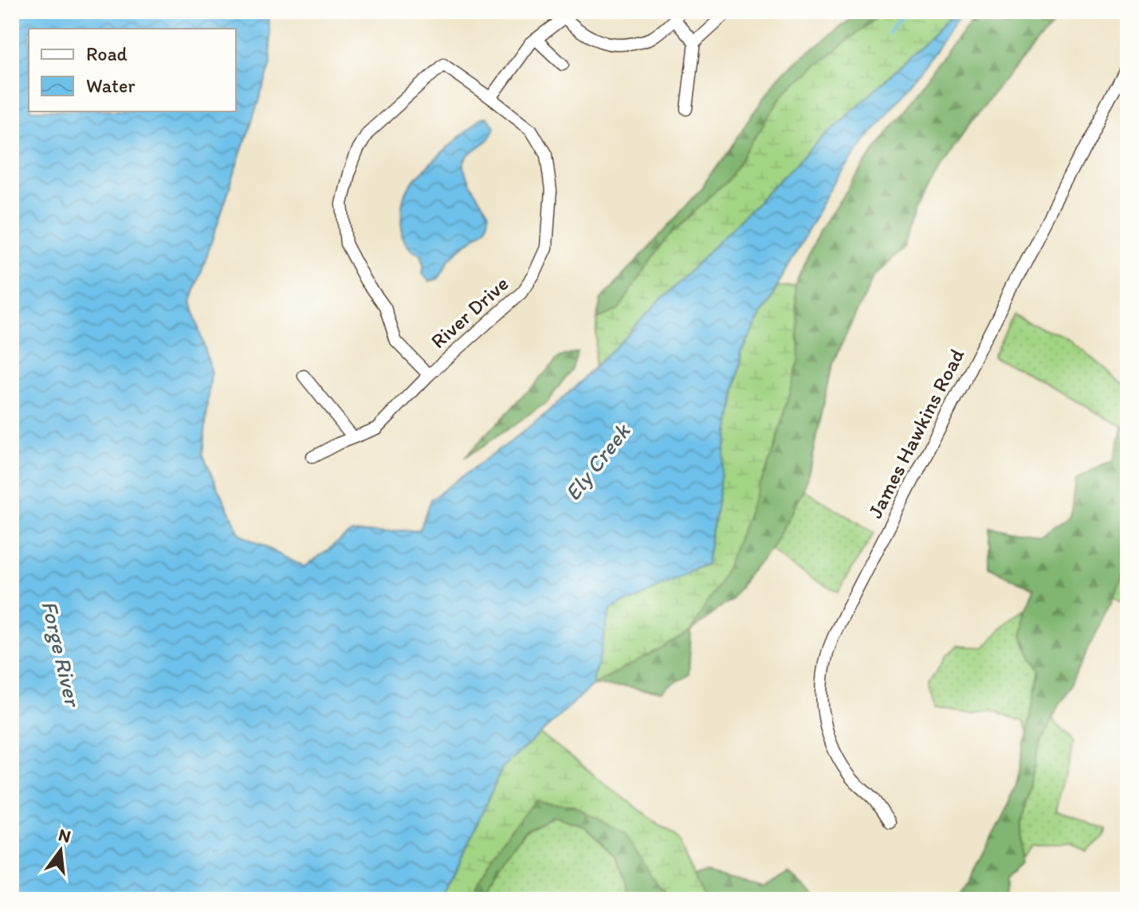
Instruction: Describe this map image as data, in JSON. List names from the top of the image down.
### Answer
{
  "streets": {
    "street": ["River Drive", "James Hawkins Road"]
  },
  "water": ["Ely Creek", "Forge River"],
  "legend": ["Road", "Water"],
  "north": "top"
}
